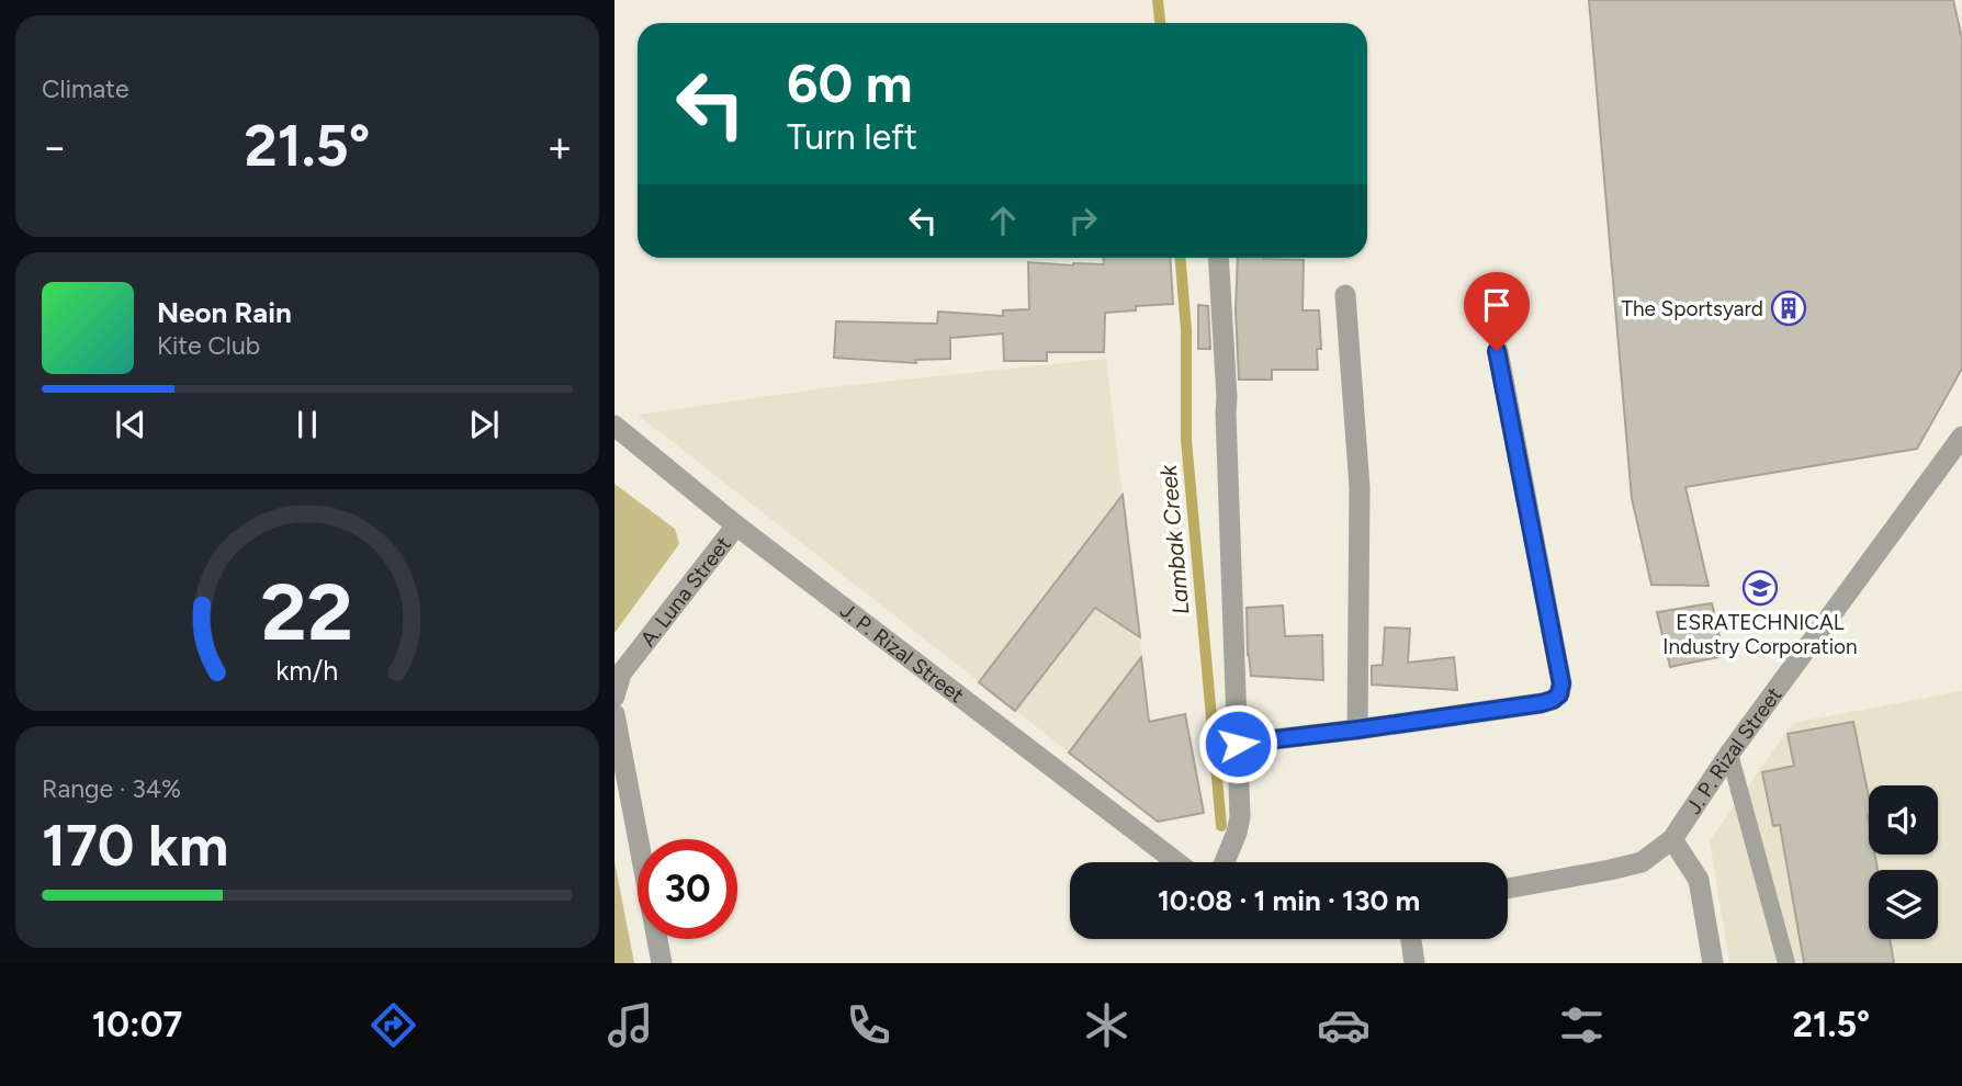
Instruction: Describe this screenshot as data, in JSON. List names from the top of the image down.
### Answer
{
  "streets": {
    "street": ["A. Luna Street", "J. P. Rizal Street"]
  },
  "crossings": [
    ["A. Luna Street", "J. P. Rizal Street"]
  ],
  "water": ["Lambak Creek"],
  "places": {
    "building": ["The Sportsyard"],
    "school or university": ["ESRATECHNICAL Industry Corporation"]
  },
  "page": {
    "tile": [
      "Climate",
      ["Range · 34%", "170 km"]
    ],
    "turn": ["60 m", "Turn left"],
    "heat": ["−", "21.5°", "+"],
    "song": ["Neon Rain", "Kite Club"],
    "limit": "30",
    "trip": "10:08 · 1 min · 130 m",
    "tabs": ["10:07", "21.5°"],
    "gauge": ["22", "km/h"]
  }
}
